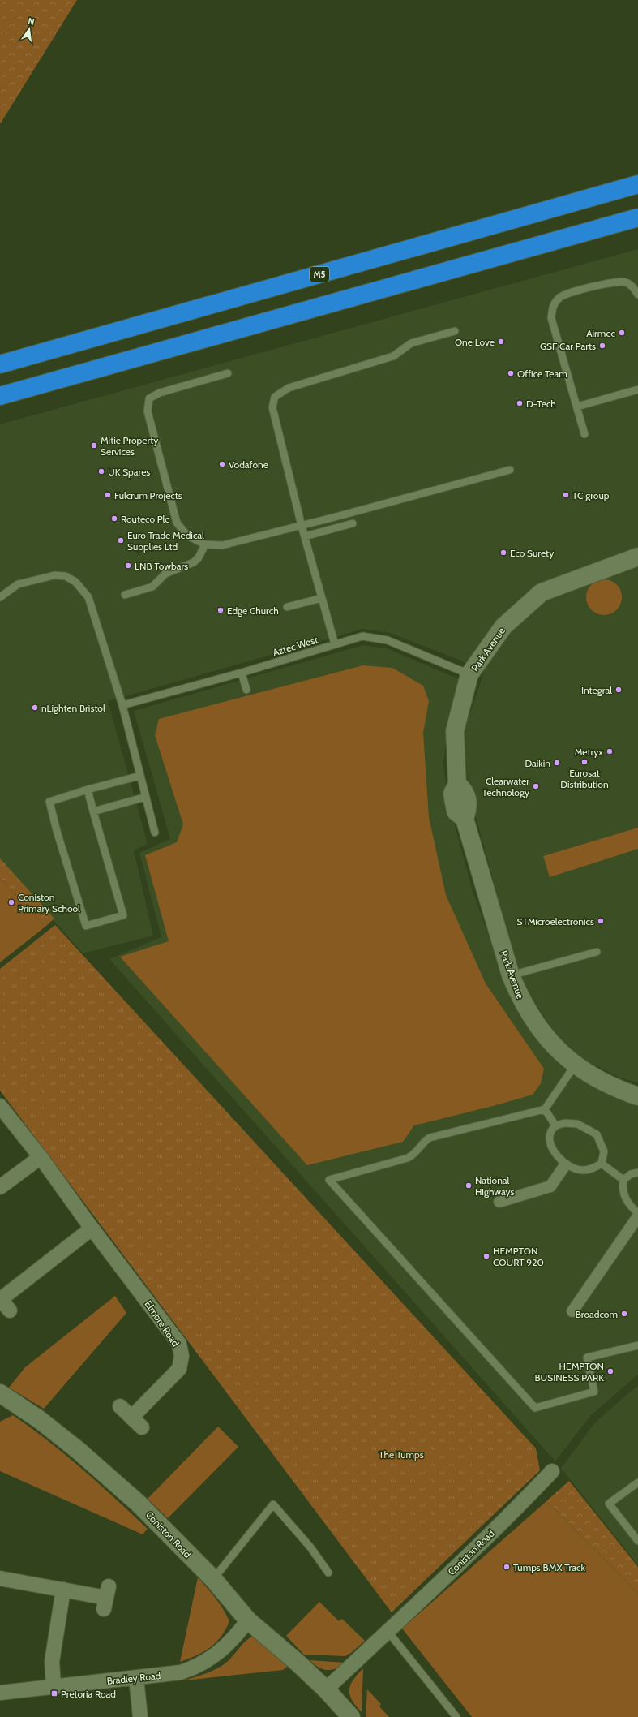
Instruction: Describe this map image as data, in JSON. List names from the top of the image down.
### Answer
{
  "streets": {
    "highway": ["M5"],
    "street": [
      "Park Avenue",
      "Elmore Road",
      "Coniston Road",
      "Bradley Road"
    ],
    "lane": ["Aztec West"]
  },
  "crossings": [
    ["Aztec West", "Park Avenue"],
    ["Coniston Road", "Bradley Road"]
  ],
  "parks": ["The Tumps"],
  "places": {
    "other": [
      "Airmec",
      "One Love",
      "GSF Car Parts",
      "Office Team",
      "D-Tech",
      "Mitie Property Services",
      "Vodafone",
      "UK Spares",
      "Fulcrum Projects",
      "TC group",
      "Routeco Plc",
      "Euro Trade Medical Supplies Ltd",
      "Eco Surety",
      "LNB Towbars",
      "Edge Church",
      "Integral",
      "nLighten Bristol",
      "Metryx",
      "Eurosat Distribution",
      "Daikin",
      "Clearwater Technology",
      "Coniston Primary School",
      "STMicroelectronics",
      "National Highways",
      "HEMPTON COURT 920",
      "Broadcom",
      "HEMPTON BUSINESS PARK",
      "Tumps BMX Track"
    ],
    "transit": ["Pretoria Road"]
  },
  "north": "top"
}
